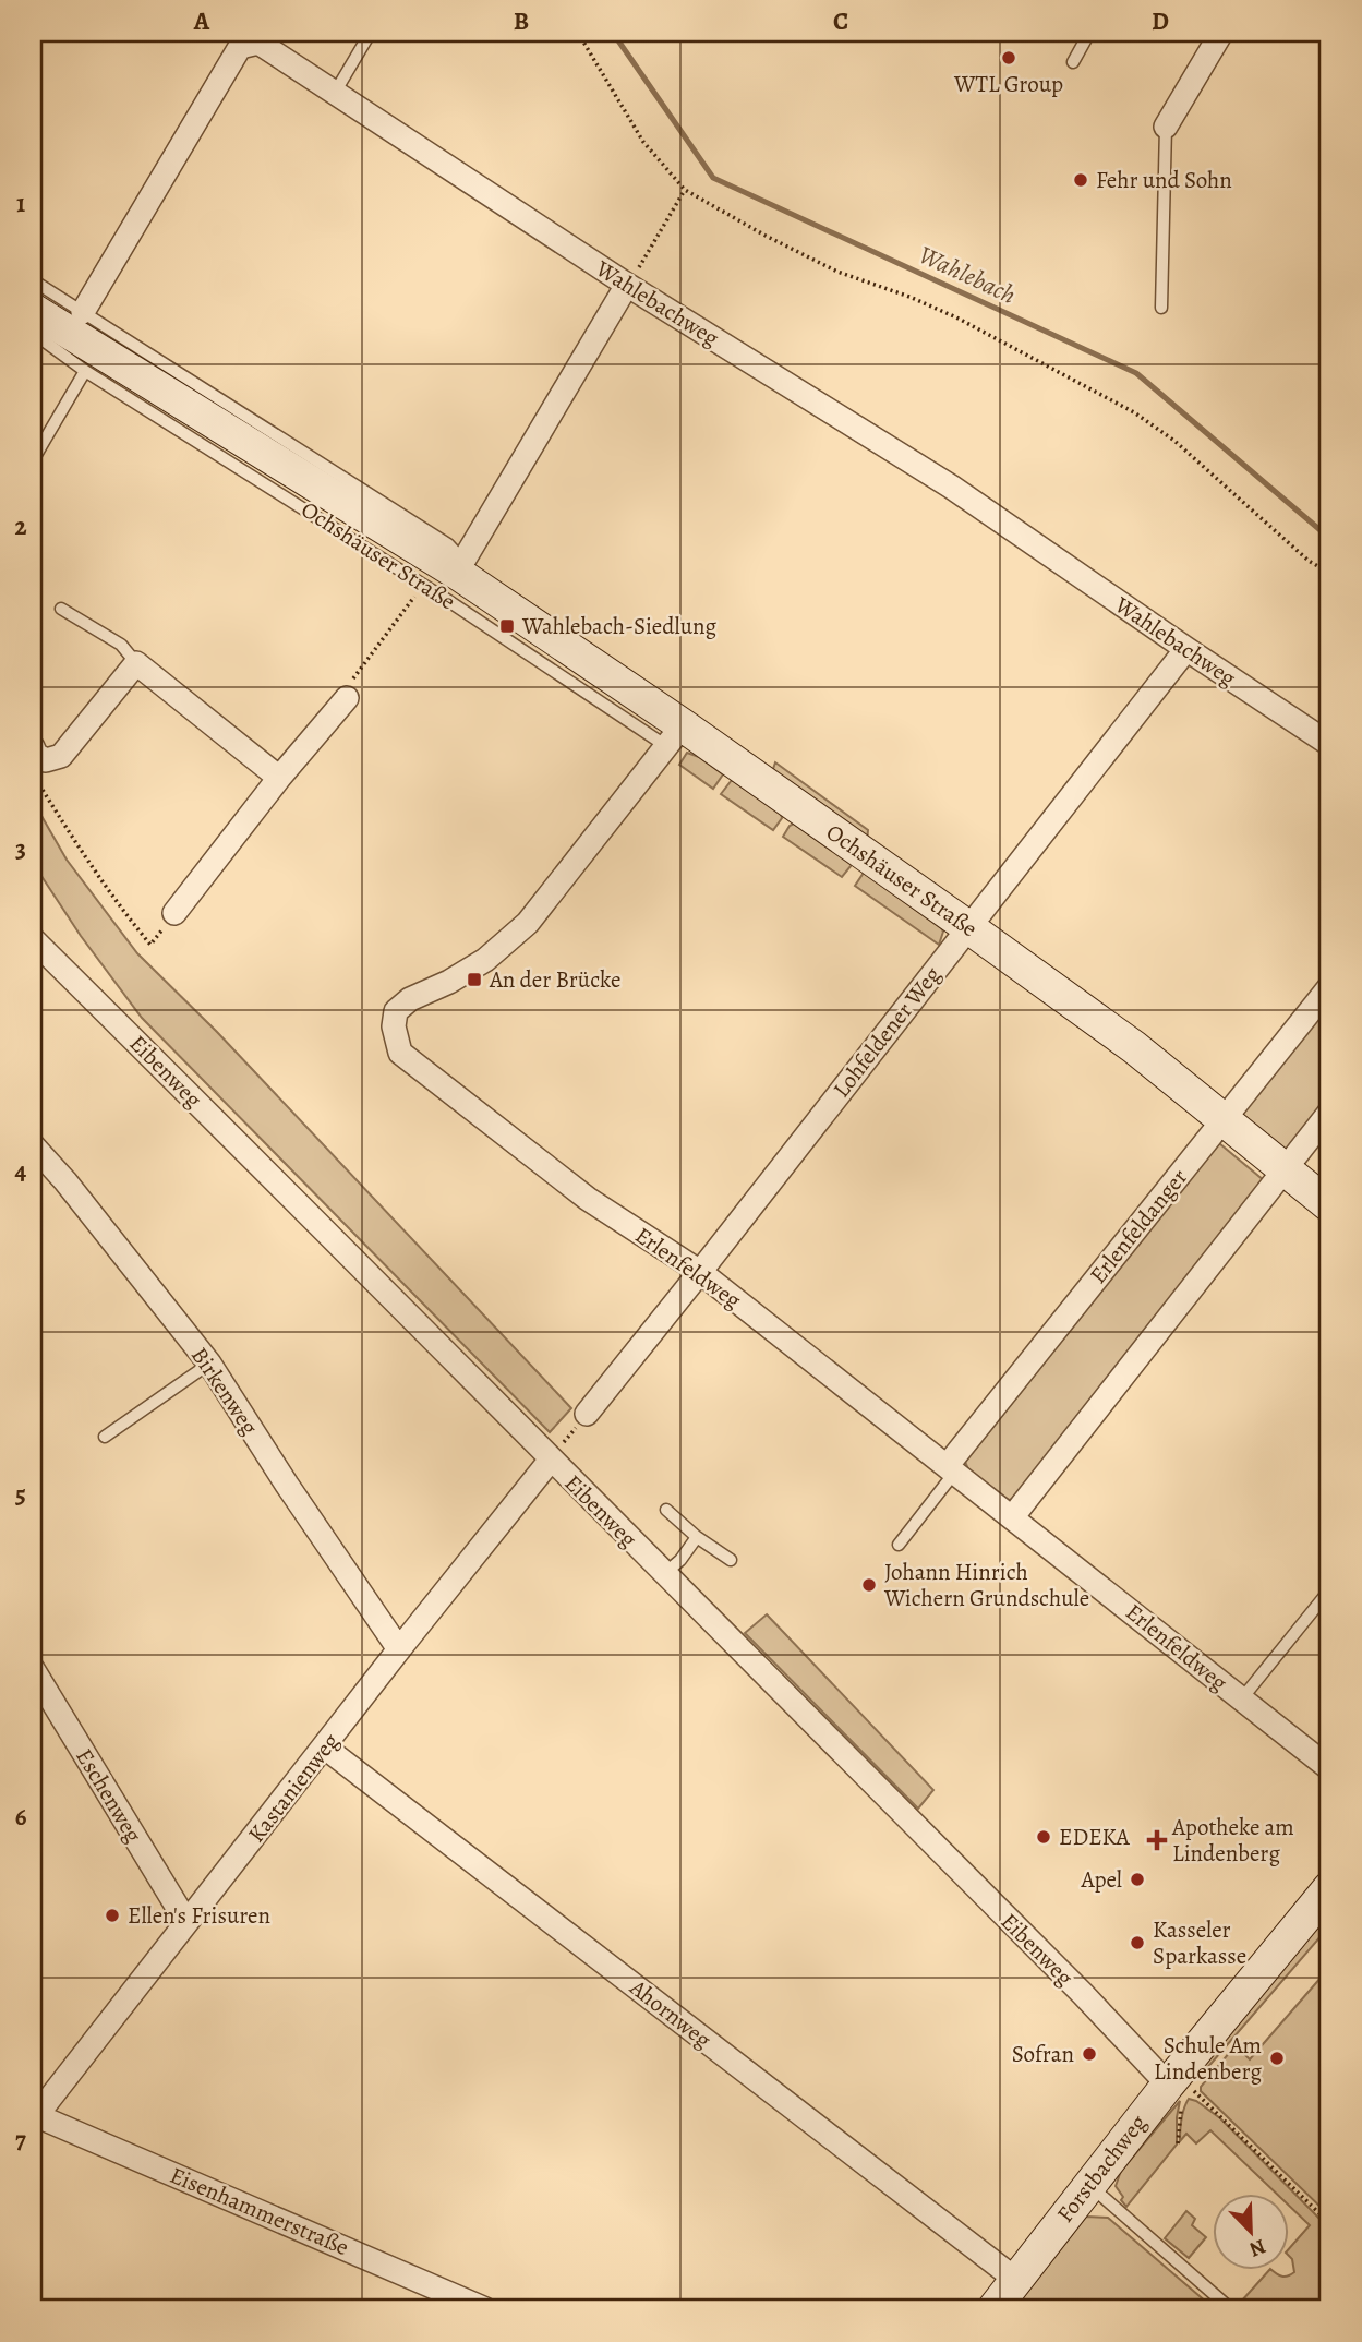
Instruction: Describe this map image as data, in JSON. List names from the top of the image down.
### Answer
{
  "streets": {
    "main road": ["Ochshäuser Straße", "Forstbachweg"],
    "street": [
      "Wahlebachweg",
      "Lohfeldener Weg",
      "Eibenweg",
      "Erlenfeldanger",
      "Erlenfeldweg",
      "Birkenweg",
      "Kastanienweg",
      "Eschenweg",
      "Ahornweg",
      "Eisenhammerstraße"
    ]
  },
  "crossings": [
    ["Wahlebachweg", "Ochshäuser Straße"],
    ["Wahlebachweg", "Lohfeldener Weg"],
    ["Ochshäuser Straße", "Lohfeldener Weg"],
    ["Ochshäuser Straße", "Erlenfeldanger"],
    ["Ochshäuser Straße", "Erlenfeldweg"],
    ["Lohfeldener Weg", "Erlenfeldweg"],
    ["Eibenweg", "Kastanienweg"],
    ["Eibenweg", "Forstbachweg"],
    ["Erlenfeldanger", "Erlenfeldweg"],
    ["Birkenweg", "Kastanienweg"],
    ["Kastanienweg", "Eschenweg"],
    ["Kastanienweg", "Ahornweg"],
    ["Kastanienweg", "Eisenhammerstraße"],
    ["Ahornweg", "Forstbachweg"]
  ],
  "water": ["Wahlebach"],
  "places": {
    "other": [
      "WTL Group",
      "Fehr und Sohn",
      "Johann Hinrich Wichern Grundschule",
      "EDEKA",
      "Apel",
      "Ellen's Frisuren",
      "Kasseler Sparkasse",
      "Sofran",
      "Schule Am Lindenberg"
    ],
    "transit": ["Wahlebach-Siedlung", "An der Brücke"],
    "health": ["Apotheke am Lindenberg"]
  },
  "north": "bottom right",
  "grid": {
    "columns": [
      "A",
      "B",
      "C",
      "D"
    ],
    "rows": [
      "1",
      "2",
      "3",
      "4",
      "5",
      "6",
      "7"
    ]
  }
}
